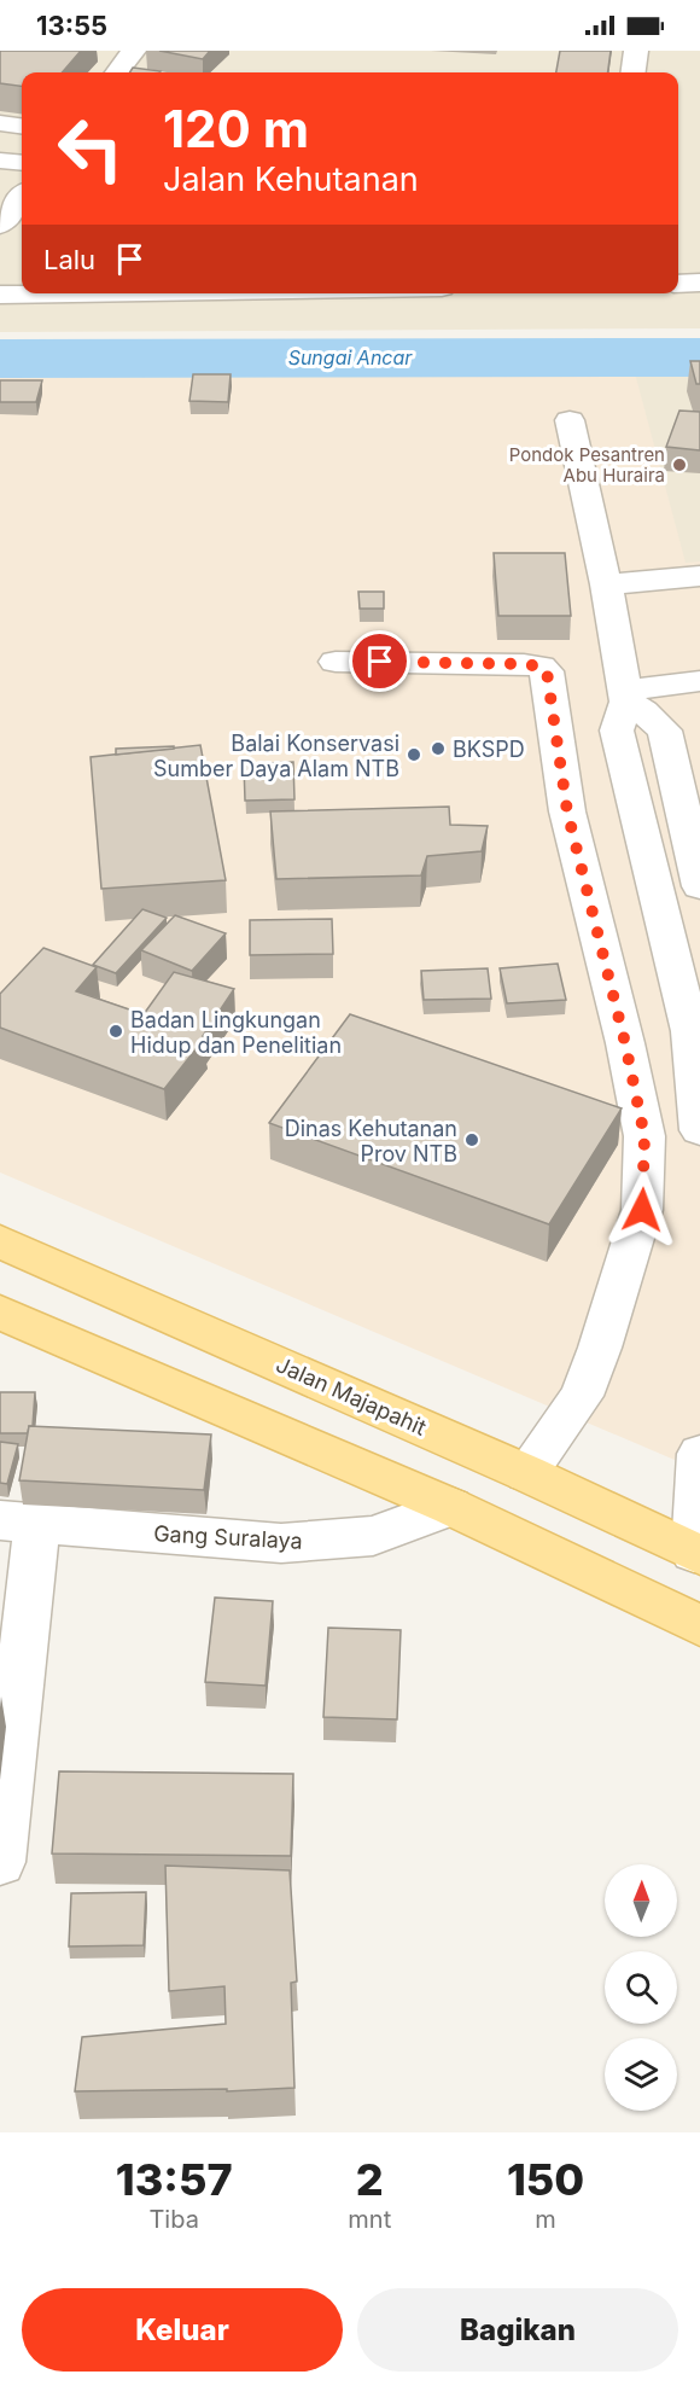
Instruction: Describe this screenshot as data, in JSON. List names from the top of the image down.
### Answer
{
  "streets": {
    "main road": ["Jalan Majapahit"],
    "street": ["Gang Suralaya"]
  },
  "water": ["Sungai Ancar"],
  "places": [
    "Pondok Pesantren Abu Huraira",
    "BKSPD",
    "Balai Konservasi Sumber Daya Alam NTB",
    "Badan Lingkungan Hidup dan Penelitian",
    "Dinas Kehutanan Prov NTB"
  ],
  "north": "top",
  "page": {
    "status": "13:55",
    "turn": ["120 m", "Jalan Kehutanan"],
    "then": "Lalu",
    "eta": [
      "13:57",
      "Tiba",
      "2",
      "mnt",
      "150",
      "m"
    ],
    "buttons": ["Keluar", "Bagikan"]
  }
}
